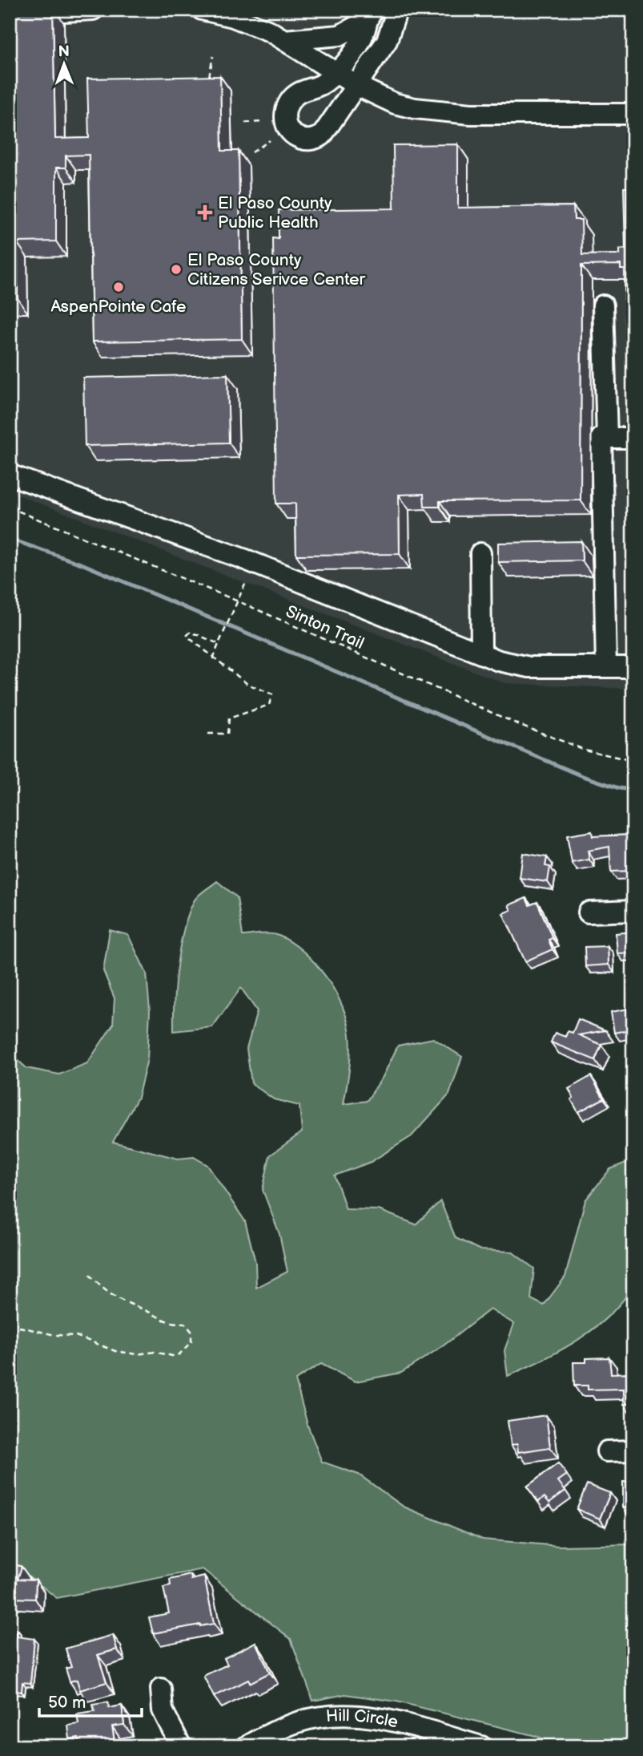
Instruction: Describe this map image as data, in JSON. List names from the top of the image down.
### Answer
{
  "streets": {
    "street": ["Hill Circle"],
    "path": ["Sinton Trail"]
  },
  "places": {
    "health": ["El Paso County Public Health"],
    "other": ["El Paso County Citizens Serivce Center", "AspenPointe Cafe"]
  },
  "scale_bar": "50 m",
  "north": "top"
}
